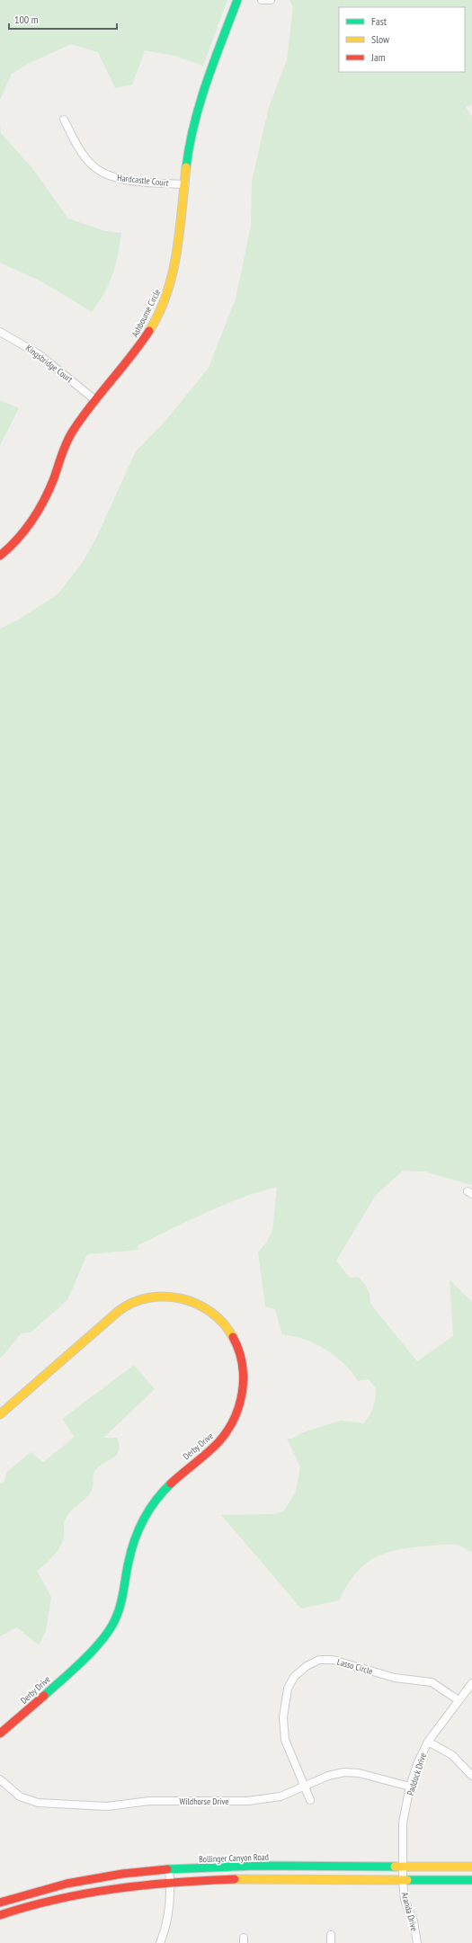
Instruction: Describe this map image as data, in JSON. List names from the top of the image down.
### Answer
{
  "streets": {
    "street": [
      "Hardcastle Court",
      "Ashbourne Circle",
      "Kingsbridge Court",
      "Derby Drive",
      "Lasso Circle",
      "Paddock Drive",
      "Wildhorse Drive",
      "Bollinger Canyon Road",
      "Aranda Drive"
    ]
  },
  "crossings": [
    ["Hardcastle Court", "Ashbourne Circle"],
    ["Ashbourne Circle", "Kingsbridge Court"],
    ["Lasso Circle", "Paddock Drive"],
    ["Lasso Circle", "Wildhorse Drive"],
    ["Paddock Drive", "Wildhorse Drive"],
    ["Paddock Drive", "Bollinger Canyon Road"],
    ["Paddock Drive", "Aranda Drive"]
  ],
  "legend": ["Fast", "Slow", "Jam"],
  "scale_bar": "100 m"
}
